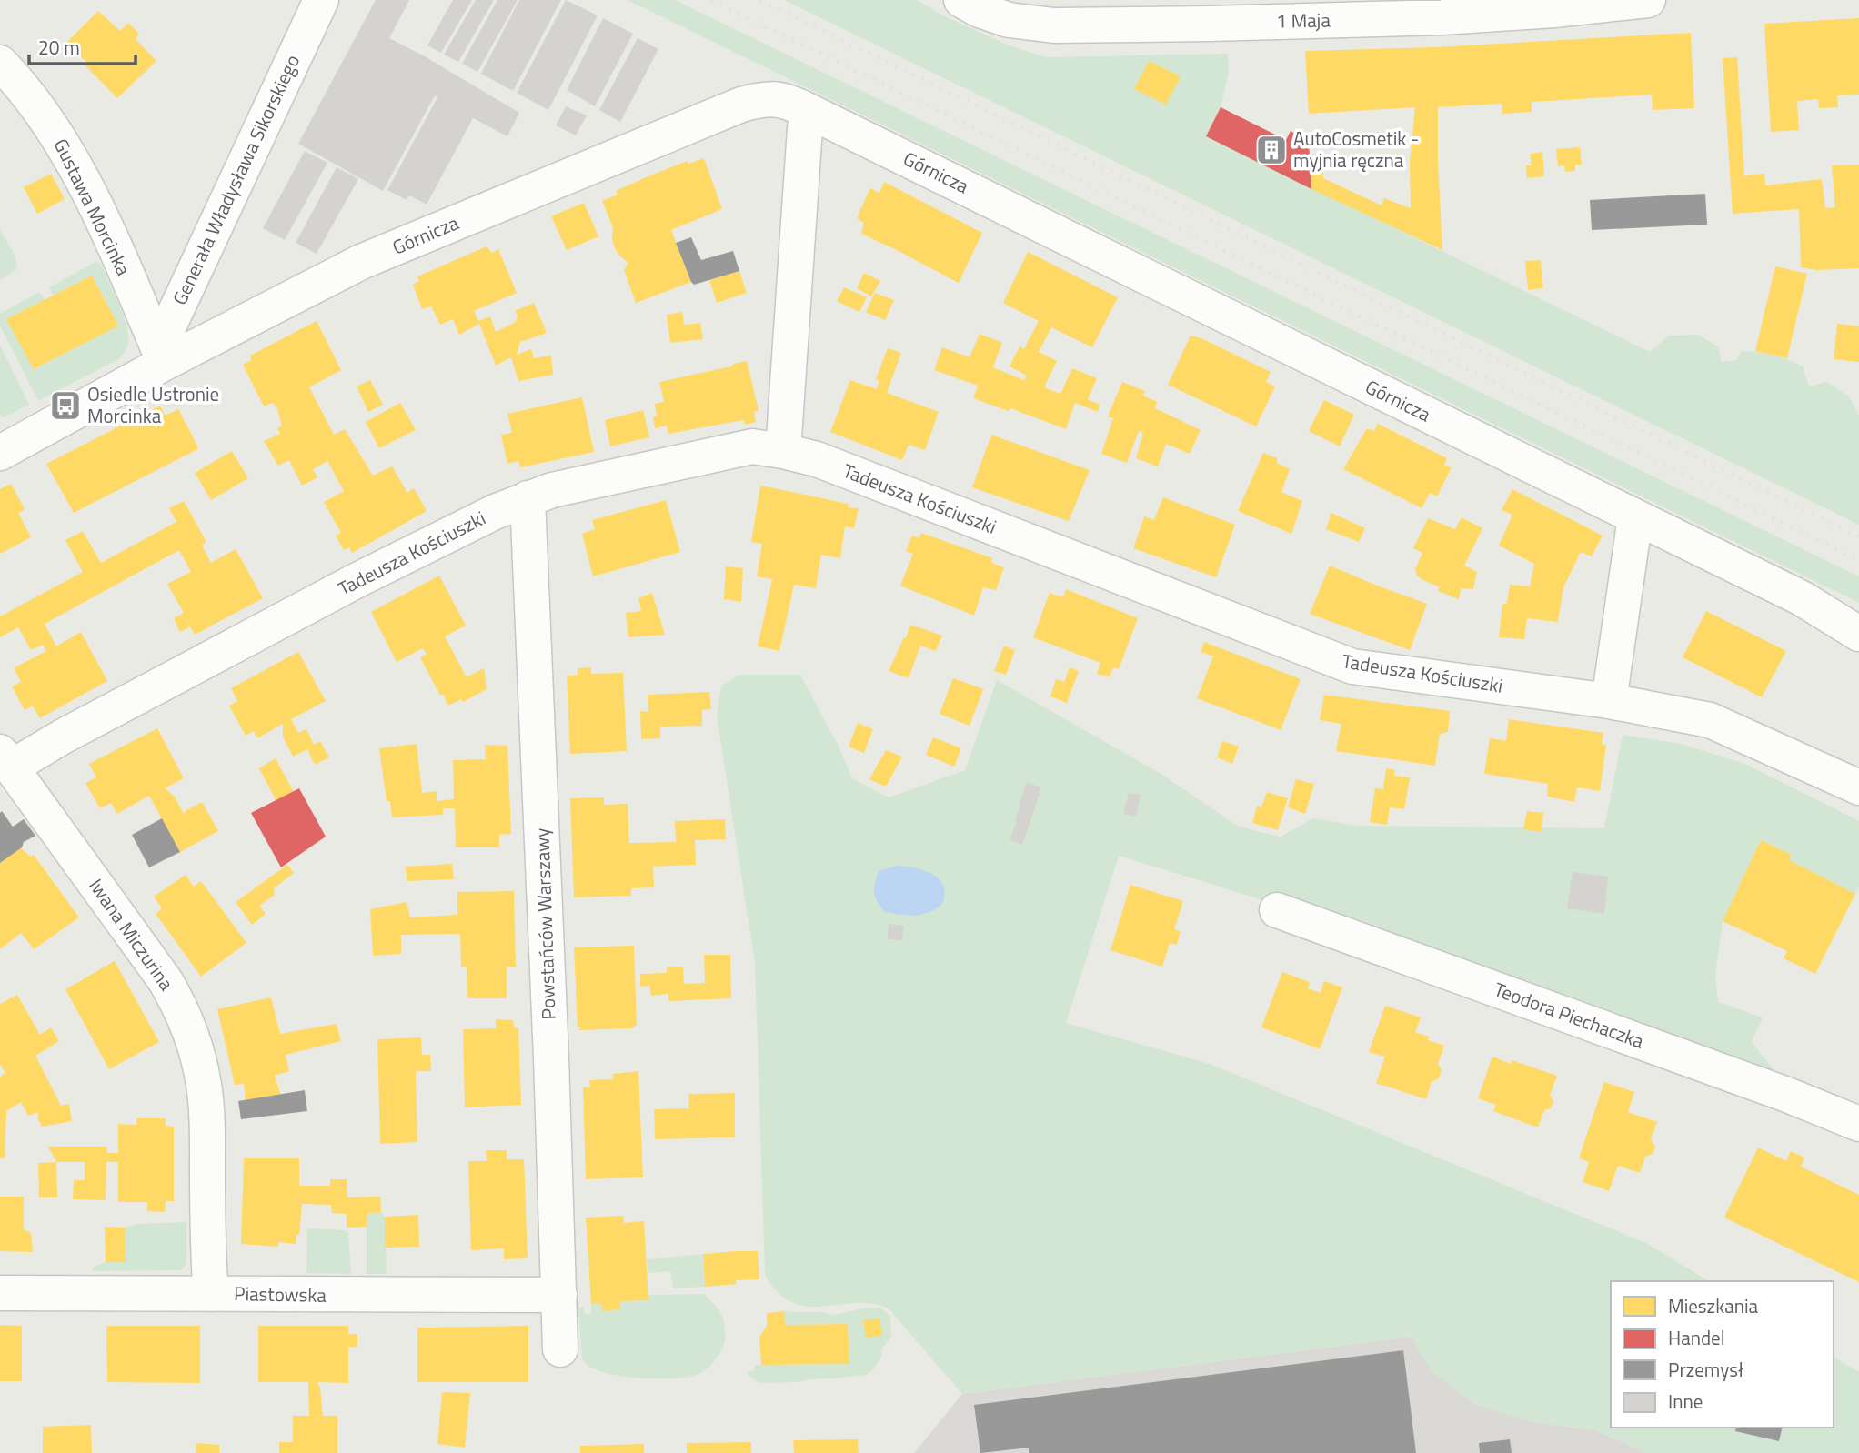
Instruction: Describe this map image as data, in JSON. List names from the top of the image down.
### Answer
{
  "streets": {
    "street": [
      "1 Maja",
      "Górnicza",
      "Generała Władysława Sikorskiego",
      "Gustawa Morcinka",
      "Tadeusza Kościuszki",
      "Powstańców Warszawy",
      "Iwana Miczurina",
      "Teodora Piechaczka",
      "Piastowska"
    ]
  },
  "crossings": [
    ["Górnicza", "Generała Władysława Sikorskiego"],
    ["Górnicza", "Gustawa Morcinka"],
    ["Generała Władysława Sikorskiego", "Gustawa Morcinka"],
    ["Tadeusza Kościuszki", "Powstańców Warszawy"],
    ["Tadeusza Kościuszki", "Iwana Miczurina"],
    ["Powstańców Warszawy", "Piastowska"],
    ["Iwana Miczurina", "Piastowska"]
  ],
  "places": {
    "building": ["AutoCosmetik - myjnia ręczna"],
    "bus stop": ["Osiedle Ustronie Morcinka"]
  },
  "legend": [
    "Mieszkania",
    "Handel",
    "Przemysł",
    "Inne"
  ],
  "scale_bar": "20 m"
}
